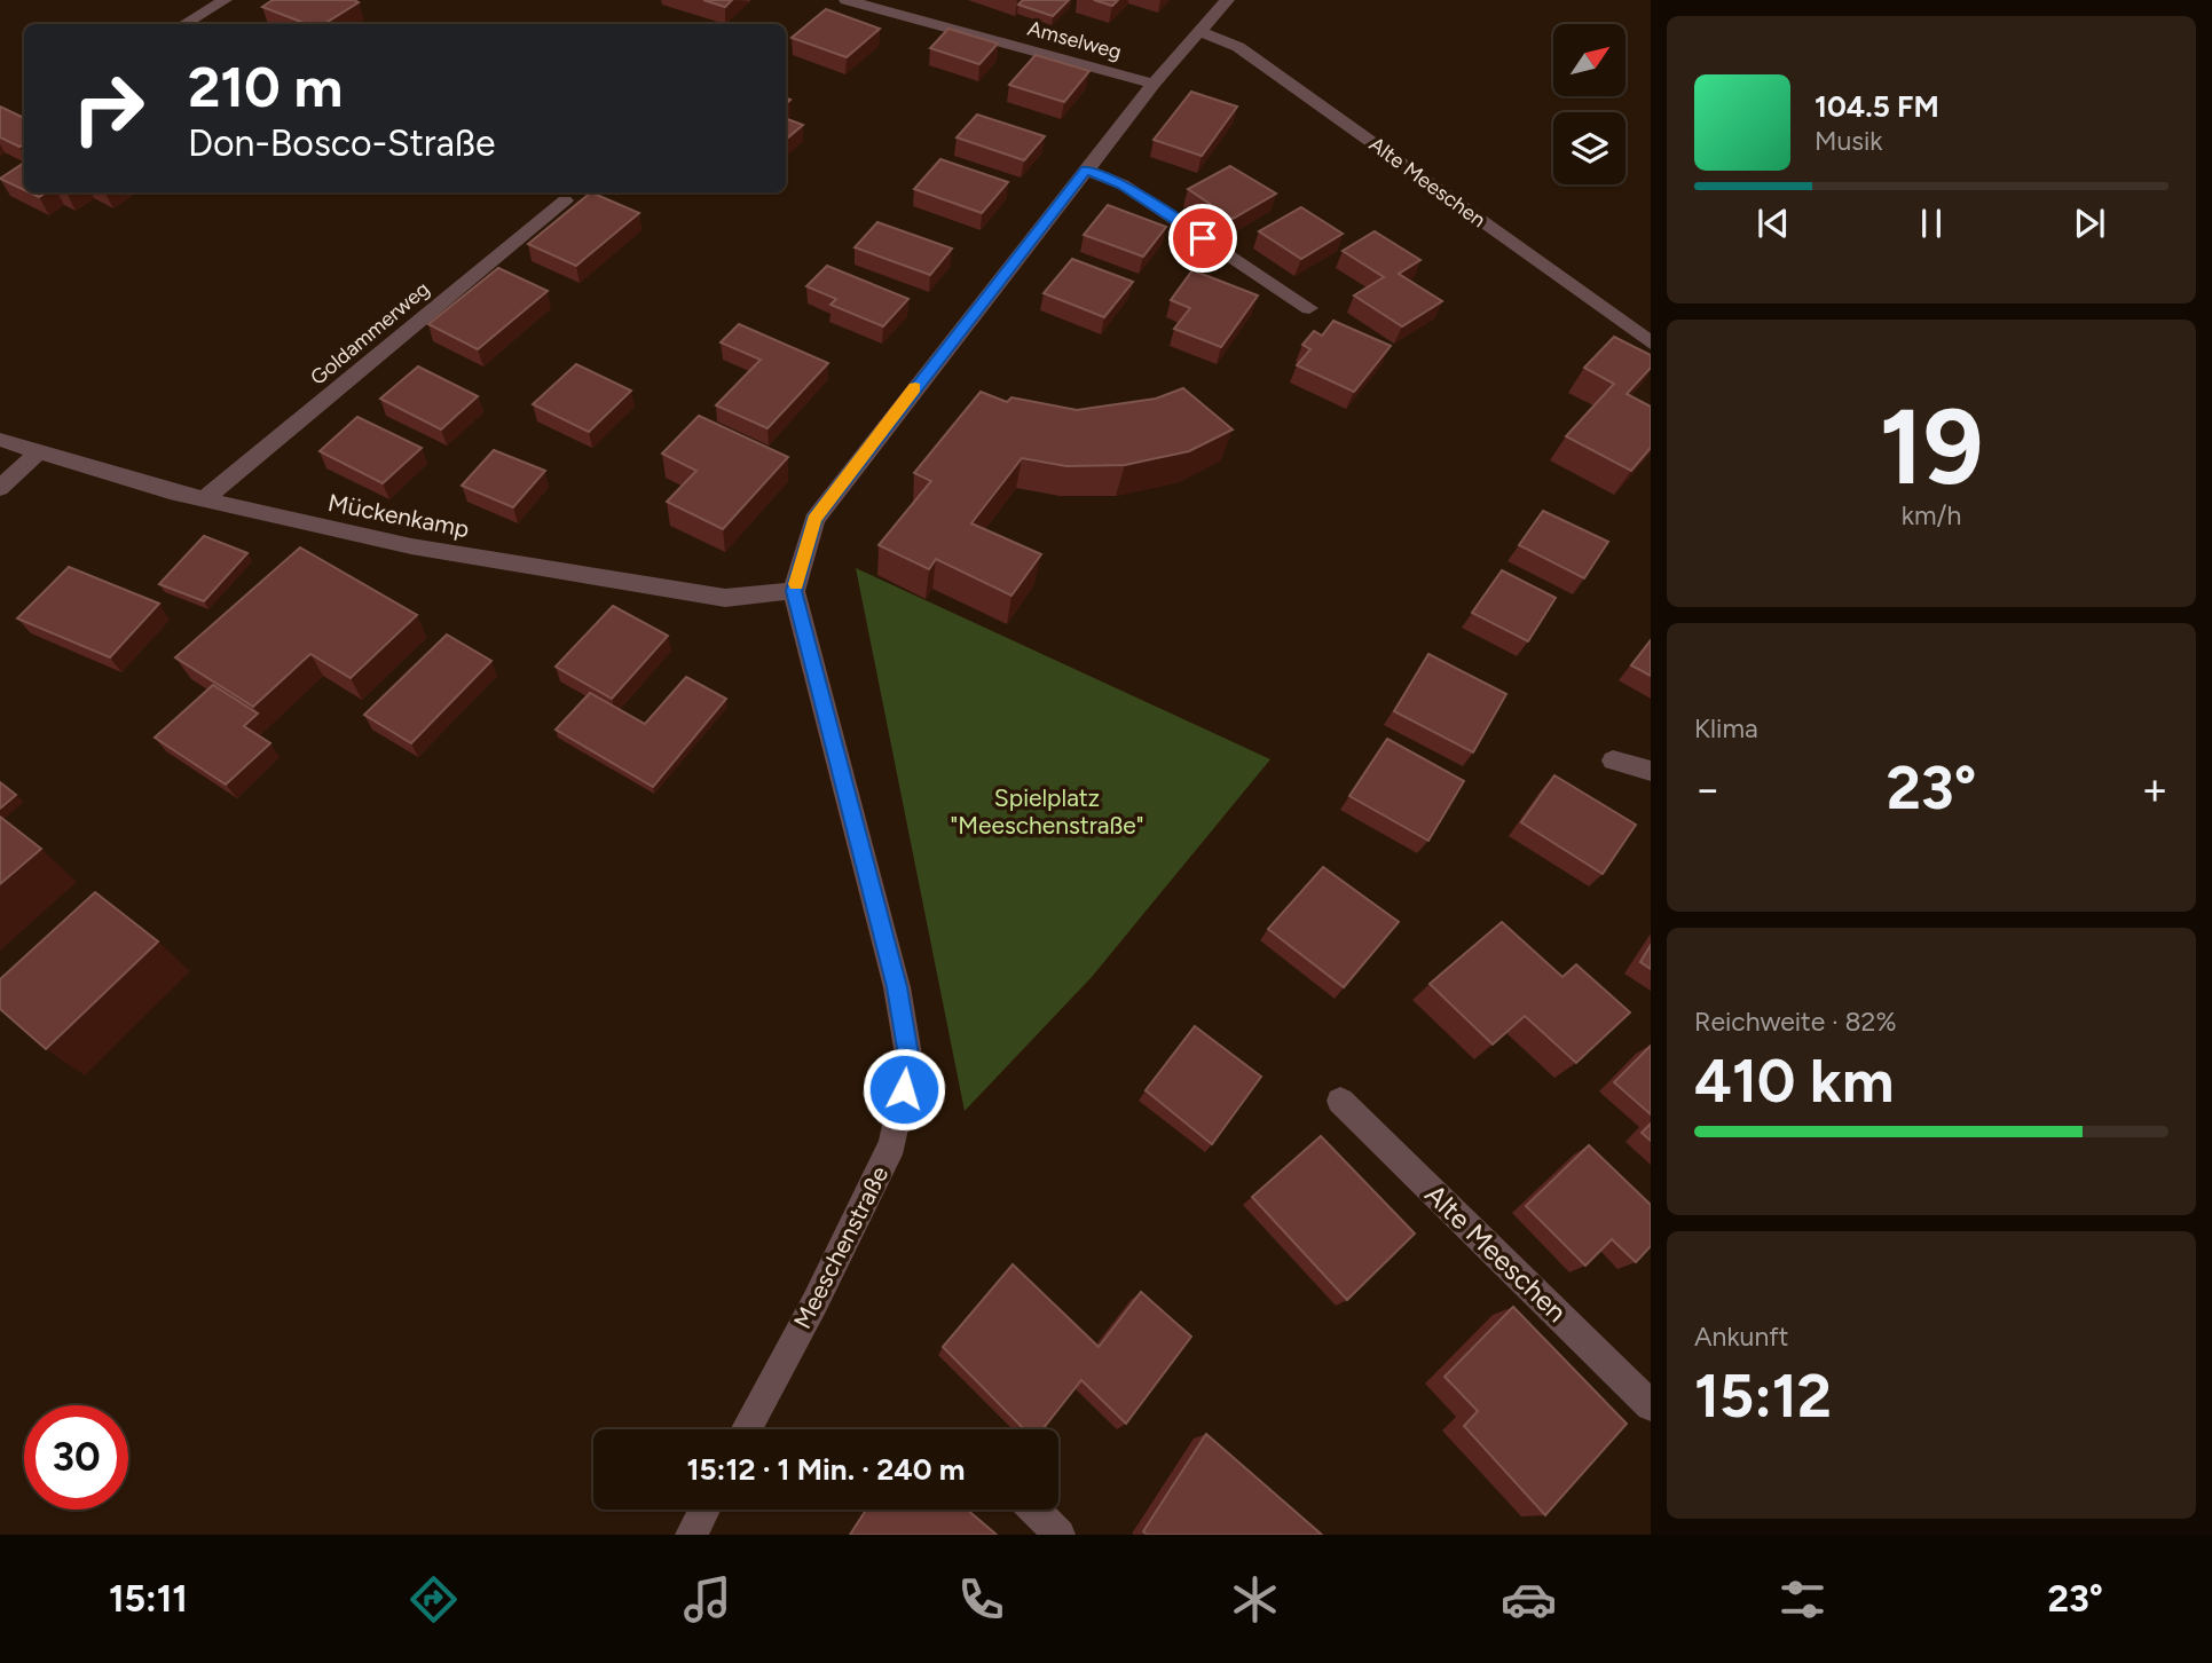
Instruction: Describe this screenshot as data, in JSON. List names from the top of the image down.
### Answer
{
  "streets": {
    "street": [
      "Amselweg",
      "Alte Meeschen",
      "Goldammerweg",
      "Mückenkamp",
      "Meeschenstraße"
    ]
  },
  "crossings": [
    ["Amselweg", "Meeschenstraße"],
    ["Alte Meeschen", "Meeschenstraße"],
    ["Goldammerweg", "Mückenkamp"],
    ["Mückenkamp", "Meeschenstraße"]
  ],
  "parks": ["Spielplatz \"Meeschenstraße\""],
  "north": "top right",
  "page": {
    "turn": ["210 m", "Don-Bosco-Straße"],
    "song": ["104.5 FM", "Musik"],
    "tile": [
      ["19", "km/h"],
      "Klima",
      ["Reichweite · 82%", "410 km"],
      ["Ankunft", "15:12"]
    ],
    "heat": ["−", "23°", "+"],
    "limit": "30",
    "trip": "15:12 · 1 Min. · 240 m",
    "tabs": ["15:11", "23°"]
  }
}
